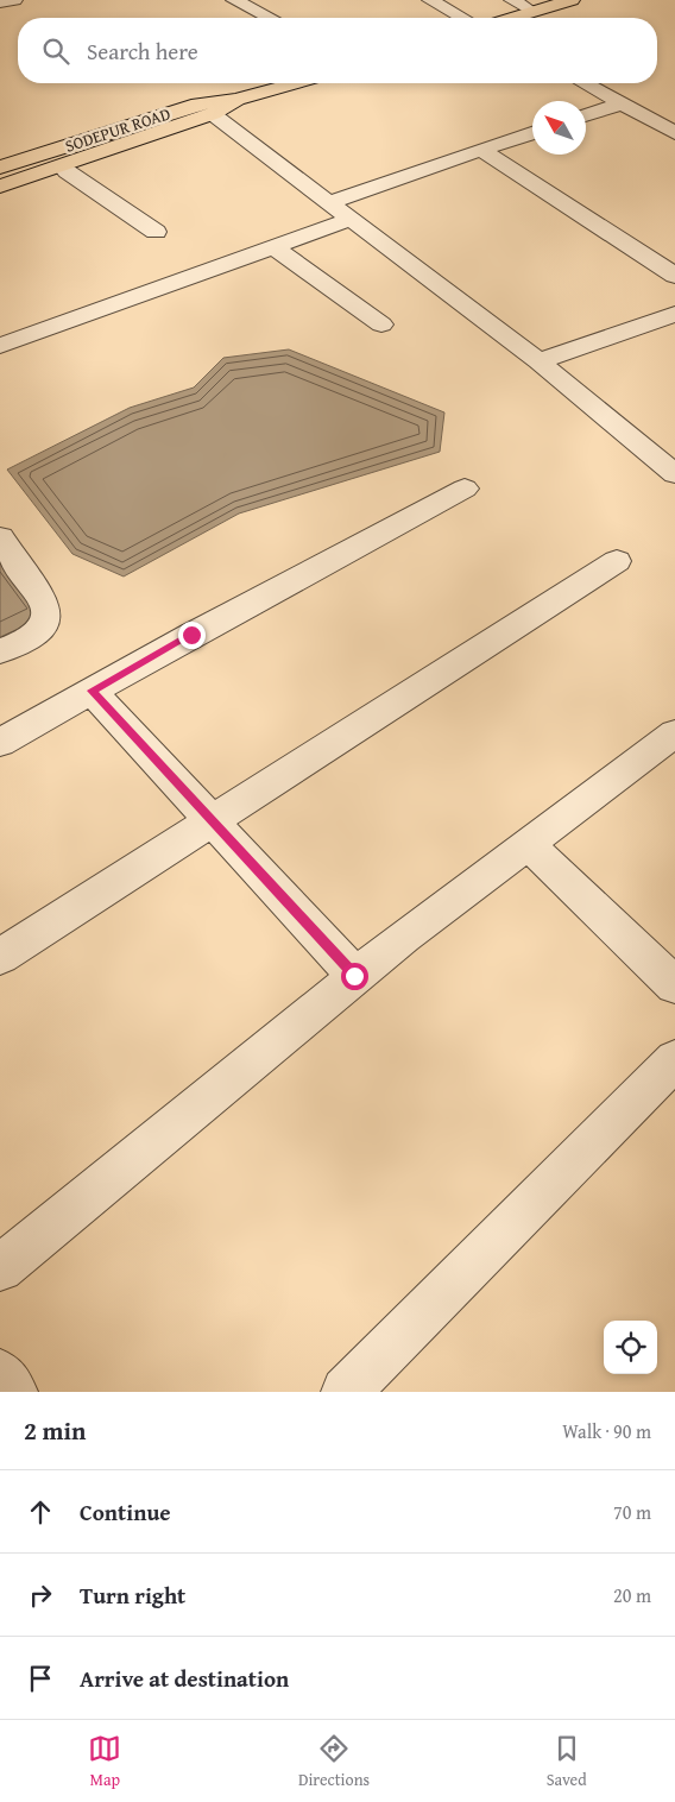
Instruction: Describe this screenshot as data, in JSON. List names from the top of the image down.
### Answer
{
  "streets": {
    "main road": ["SODEPUR ROAD"]
  },
  "north": "top left",
  "page": {
    "search": "Search here",
    "heading": ["2 min", "Walk · 90 m"],
    "list": [
      ["Continue", "70 m"],
      ["Turn right", "20 m"],
      "Arrive at destination"
    ],
    "nav": ["Map", "Directions", "Saved"]
  }
}
